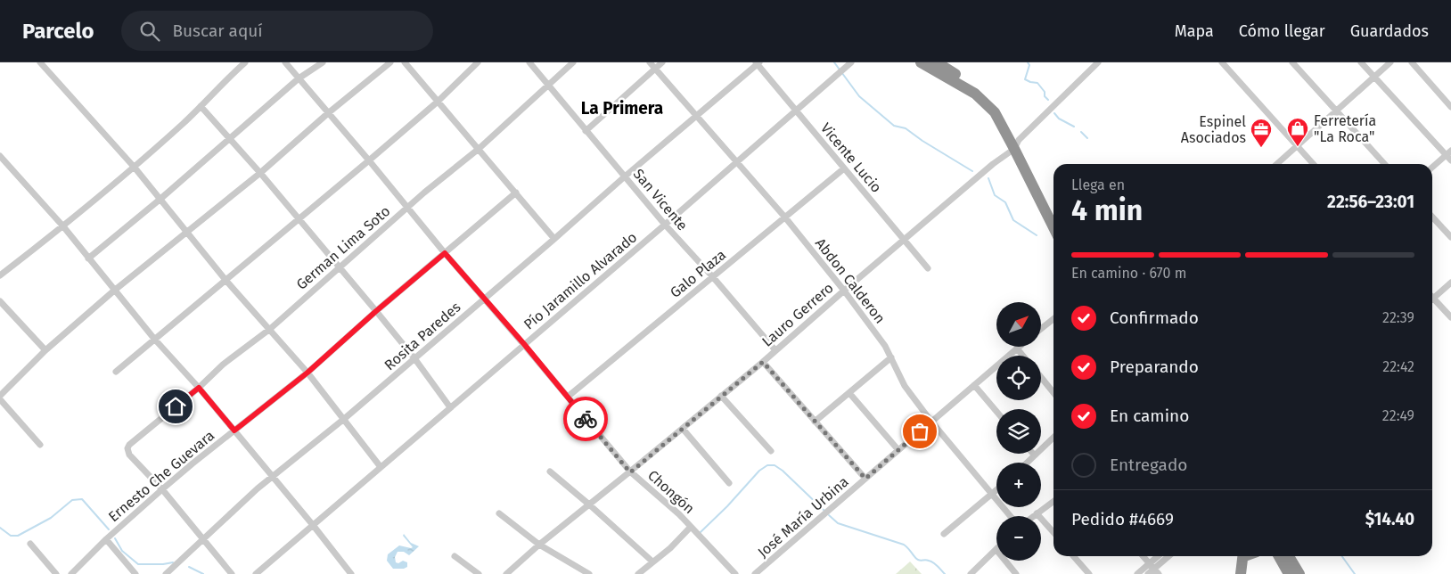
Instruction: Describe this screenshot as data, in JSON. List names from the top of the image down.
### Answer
{
  "streets": {
    "street": [
      "Vicente Lucio",
      "San Vicente",
      "German Lima Soto",
      "Galo Plaza",
      "Pío Jaramillo Alvarado",
      "Abdon Calderon",
      "Lauro Gerrero",
      "Rosita Paredes",
      "Ernesto Che Guevara",
      "Chongón",
      "José María Urbina"
    ]
  },
  "crossings": [
    ["Vicente Lucio", "Galo Plaza"],
    ["Vicente Lucio", "Pío Jaramillo Alvarado"],
    ["Vicente Lucio", "Lauro Gerrero"],
    ["Vicente Lucio", "Rosita Paredes"],
    ["San Vicente", "German Lima Soto"],
    ["San Vicente", "Galo Plaza"],
    ["San Vicente", "Pío Jaramillo Alvarado"],
    ["San Vicente", "Lauro Gerrero"],
    ["San Vicente", "Rosita Paredes"],
    ["German Lima Soto", "Ernesto Che Guevara"],
    ["German Lima Soto", "Chongón"],
    ["Galo Plaza", "Abdon Calderon"],
    ["Galo Plaza", "Chongón"],
    ["Pío Jaramillo Alvarado", "Abdon Calderon"],
    ["Pío Jaramillo Alvarado", "Chongón"],
    ["Abdon Calderon", "Lauro Gerrero"],
    ["Abdon Calderon", "Rosita Paredes"],
    ["Abdon Calderon", "José María Urbina"],
    ["Lauro Gerrero", "Chongón"],
    ["Rosita Paredes", "Chongón"],
    ["Ernesto Che Guevara", "Chongón"]
  ],
  "districts": ["La Primera"],
  "places": {
    "shop": ["Ferretería \"La Roca\""],
    "office": ["Espinel Asociados"]
  },
  "north": "top right",
  "page": {
    "header": "Parcelo",
    "search": "Buscar aquí",
    "nav": ["Mapa", "Cómo llegar", "Guardados"],
    "heading": ["4 min", "Llega en", "22:56–23:01"],
    "panel": ["Pedido #4669", "$14.40"],
    "bar": "En camino · 670 m",
    "list": [
      ["Confirmado", "22:39"],
      ["Preparando", "22:42"],
      ["En camino", "22:49"],
      "Entregado"
    ],
    "map_buttons": ["+", "−"]
  }
}
